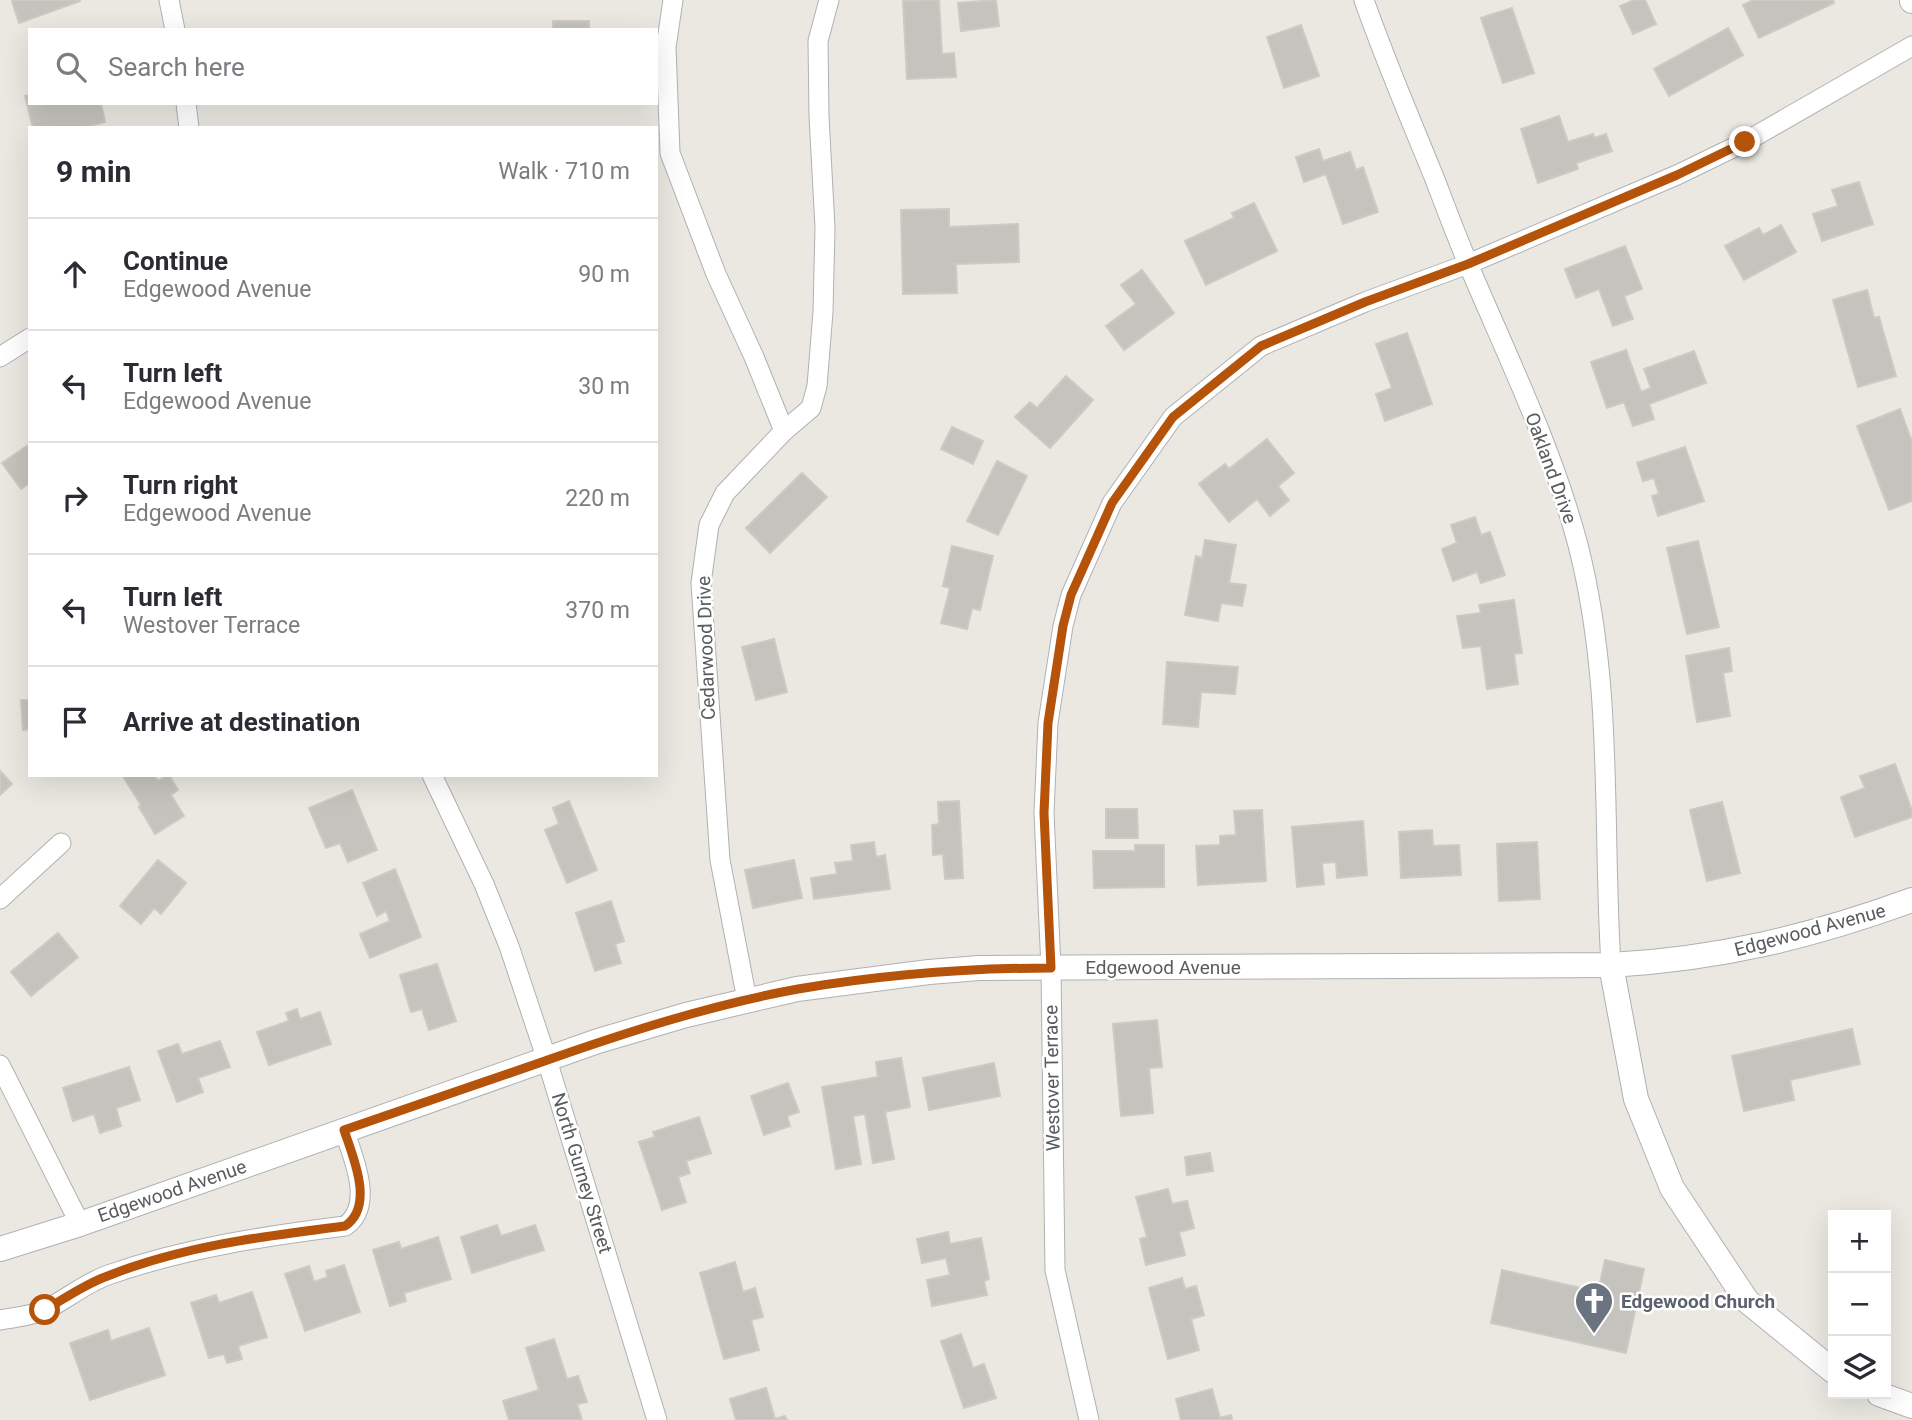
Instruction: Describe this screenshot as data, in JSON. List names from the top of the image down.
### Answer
{
  "streets": {
    "street": [
      "Oakland Drive",
      "Cedarwood Drive",
      "Edgewood Avenue",
      "Westover Terrace",
      "North Gurney Street"
    ]
  },
  "crossings": [
    ["Oakland Drive", "Edgewood Avenue"],
    ["Oakland Drive", "Westover Terrace"],
    ["Cedarwood Drive", "Edgewood Avenue"],
    ["Edgewood Avenue", "Westover Terrace"],
    ["Edgewood Avenue", "North Gurney Street"]
  ],
  "places": {
    "church": ["Edgewood Church"]
  },
  "page": {
    "search": "Search here",
    "heading": ["9 min", "Walk · 710 m"],
    "list": [
      ["Continue", "Edgewood Avenue", "90 m"],
      ["Turn left", "Edgewood Avenue", "30 m"],
      ["Turn right", "Edgewood Avenue", "220 m"],
      ["Turn left", "Westover Terrace", "370 m"],
      "Arrive at destination"
    ],
    "map_buttons": ["+", "−"]
  }
}
